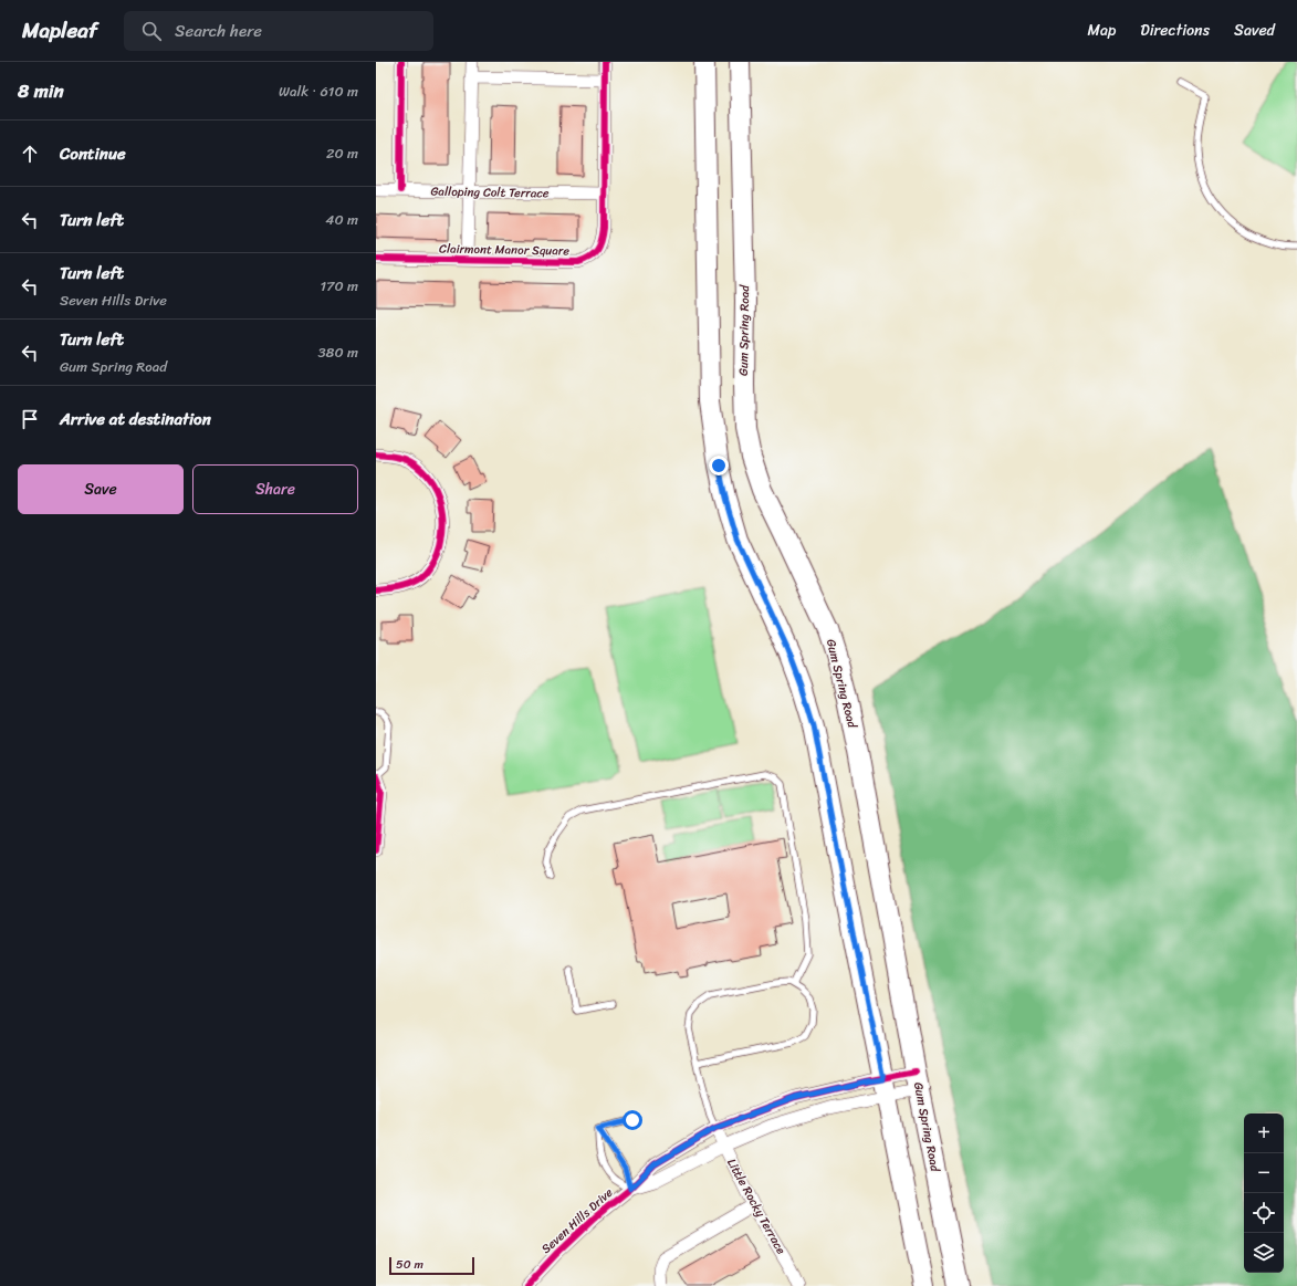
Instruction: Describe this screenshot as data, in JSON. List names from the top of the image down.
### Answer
{
  "streets": {
    "main road": ["Gum Spring Road"],
    "street": [
      "Galloping Colt Terrace",
      "Clairmont Manor Square",
      "Little Rocky Terrace",
      "Seven Hills Drive"
    ]
  },
  "crossings": [
    ["Galloping Colt Terrace", "Clairmont Manor Square"],
    ["Gum Spring Road", "Seven Hills Drive"],
    ["Little Rocky Terrace", "Seven Hills Drive"]
  ],
  "scale_bar": "50 m",
  "page": {
    "header": "Mapleaf",
    "search": "Search here",
    "nav": ["Map", "Directions", "Saved"],
    "heading": ["8 min", "Walk · 610 m"],
    "list": [
      ["Continue", "20 m"],
      ["Turn left", "40 m"],
      ["Turn left", "Seven Hills Drive", "170 m"],
      ["Turn left", "Gum Spring Road", "380 m"],
      "Arrive at destination"
    ],
    "buttons": ["Save", "Share"],
    "map_buttons": ["+", "−"],
    "scale": "50 m"
  }
}
